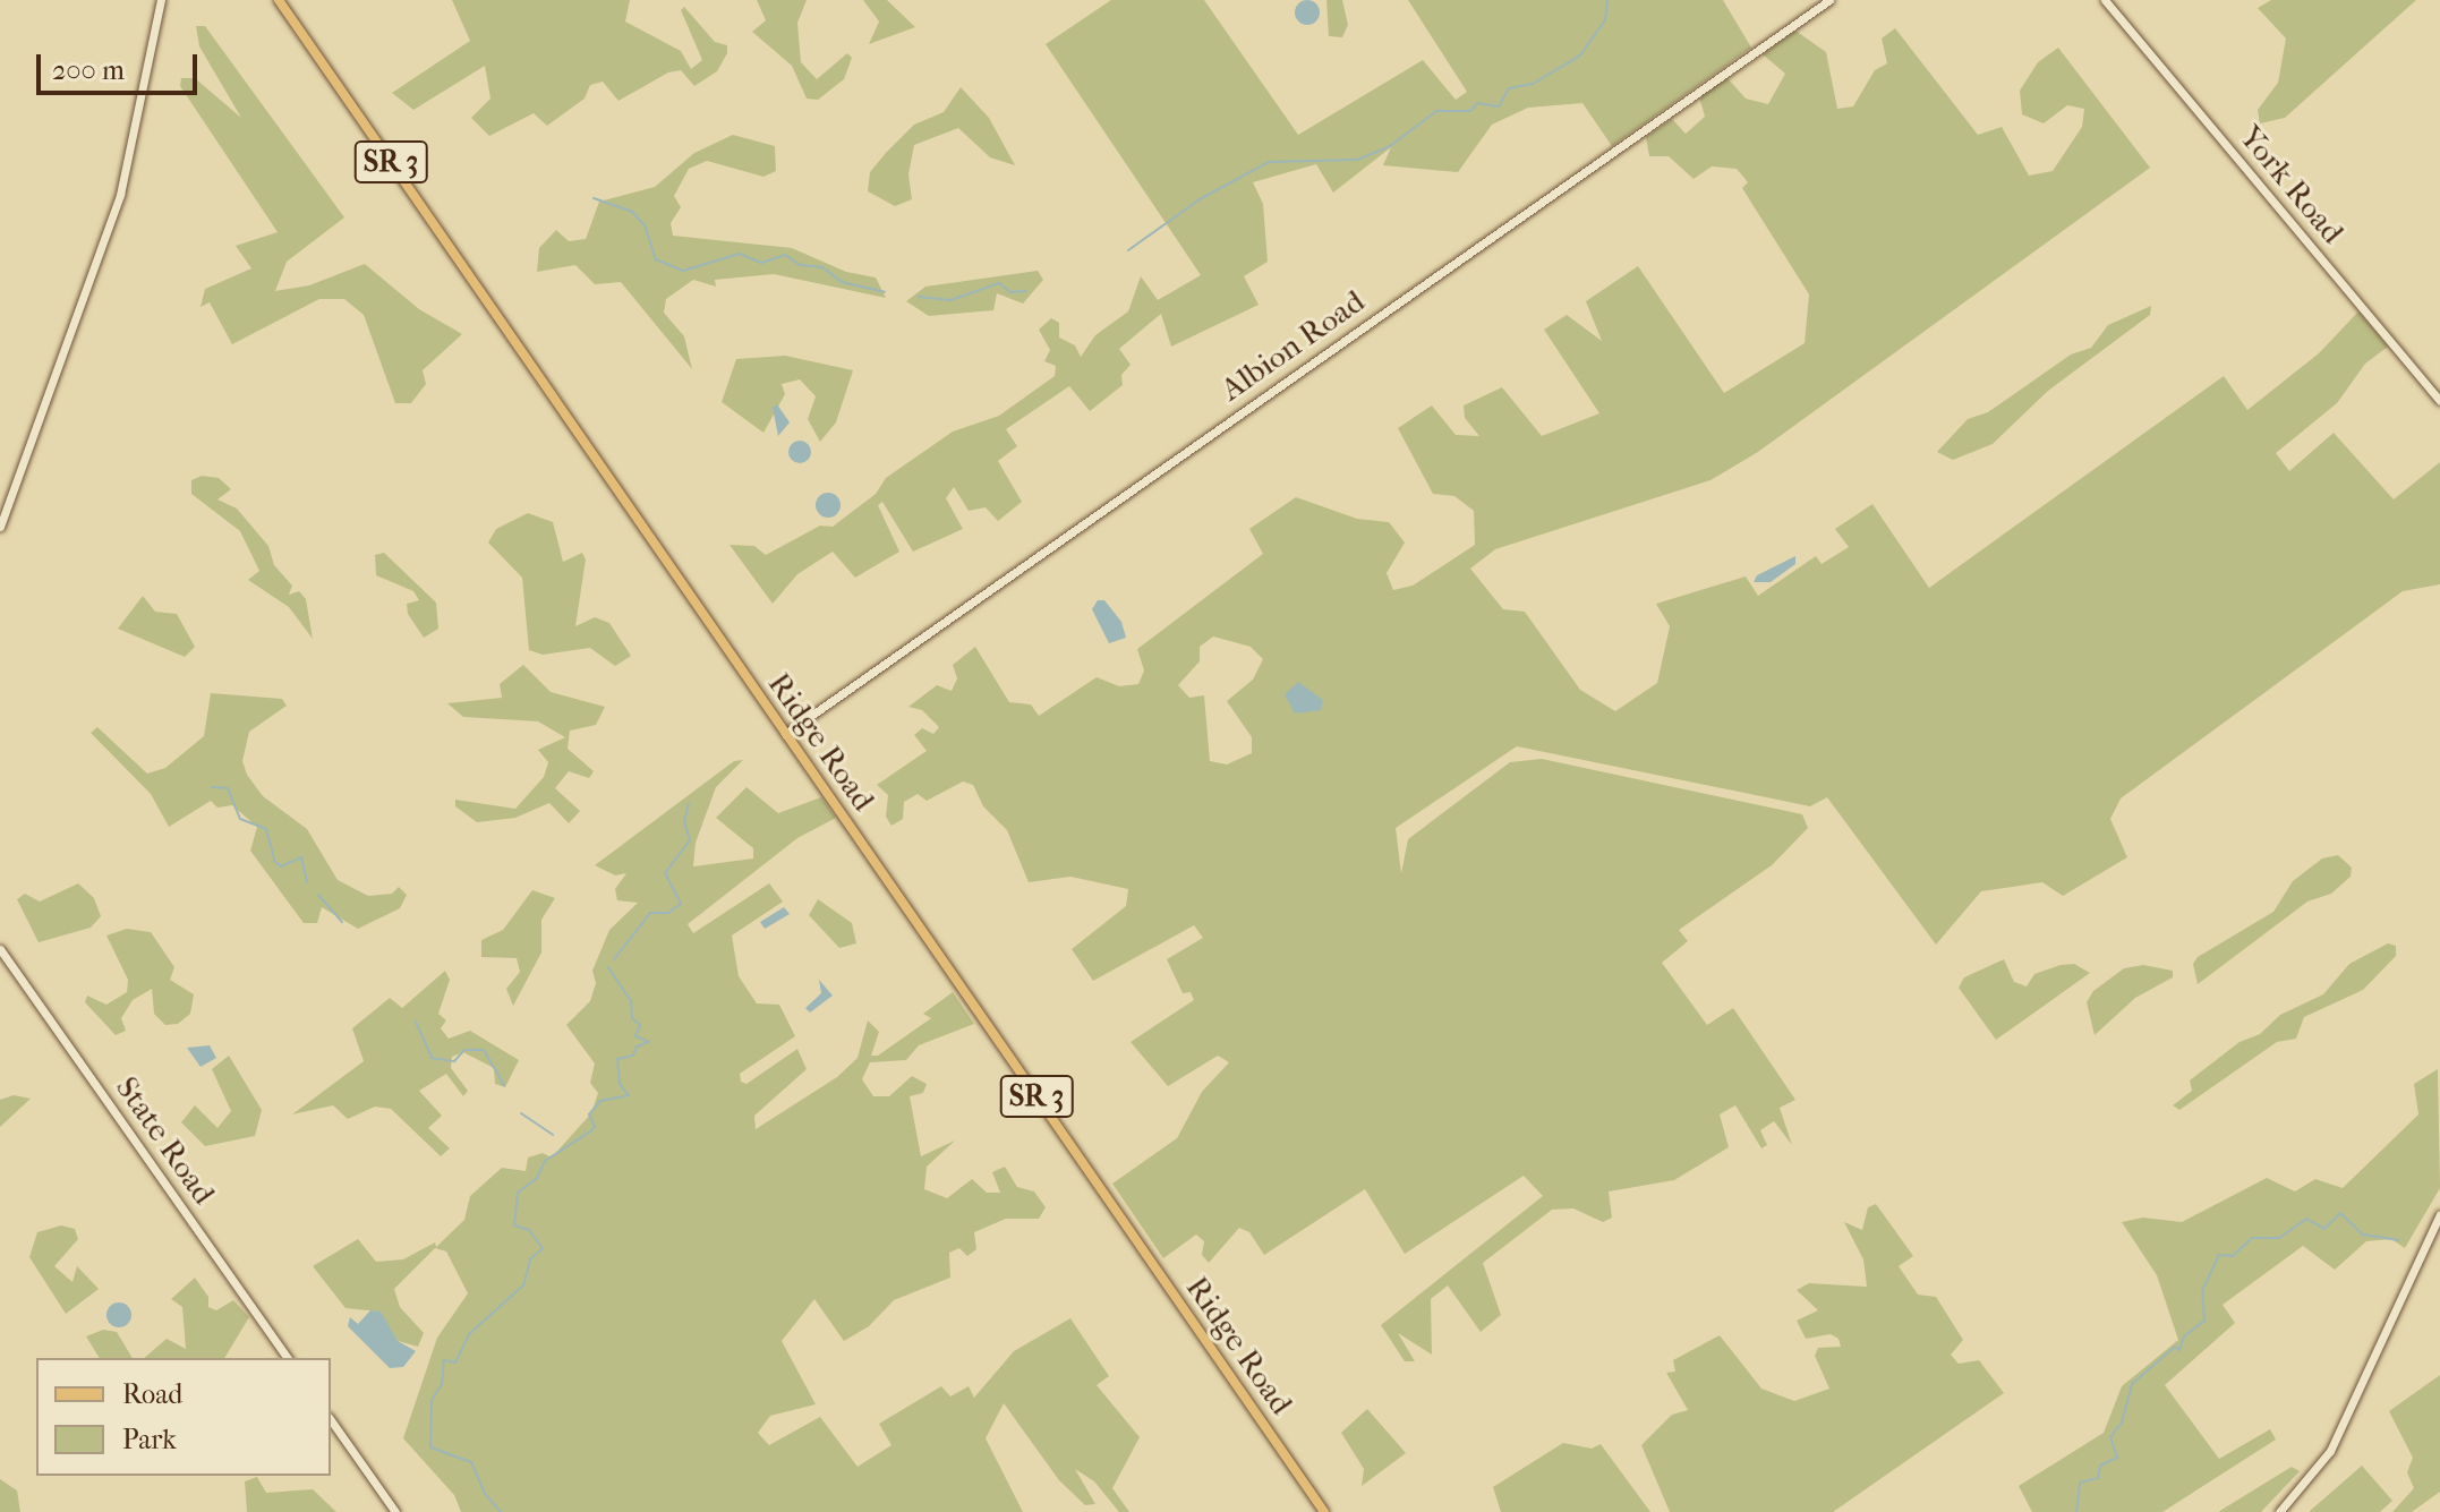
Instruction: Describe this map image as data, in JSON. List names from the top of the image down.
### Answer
{
  "streets": {
    "main road": ["SR 3", "Ridge Road"],
    "street": ["York Road", "Albion Road", "State Road"]
  },
  "crossings": [
    ["Albion Road", "Ridge Road"]
  ],
  "legend": ["Road", "Park"],
  "scale_bar": "200 m"
}
